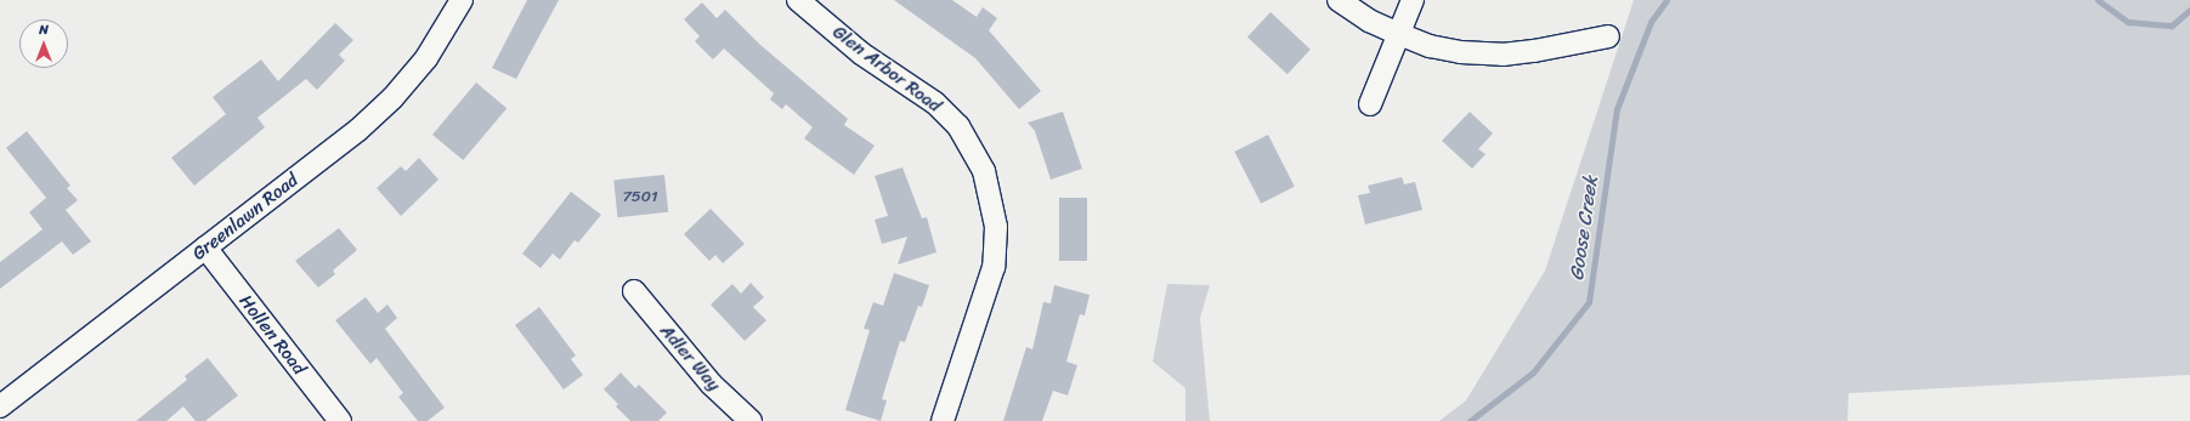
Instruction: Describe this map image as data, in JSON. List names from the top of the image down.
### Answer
{
  "streets": {
    "street": [
      "Glen Arbor Road",
      "Greenlawn Road",
      "Hollen Road",
      "Adler Way"
    ]
  },
  "crossings": [
    ["Greenlawn Road", "Hollen Road"]
  ],
  "water": ["Goose Creek"],
  "house_numbers": ["7501"],
  "north": "top"
}
